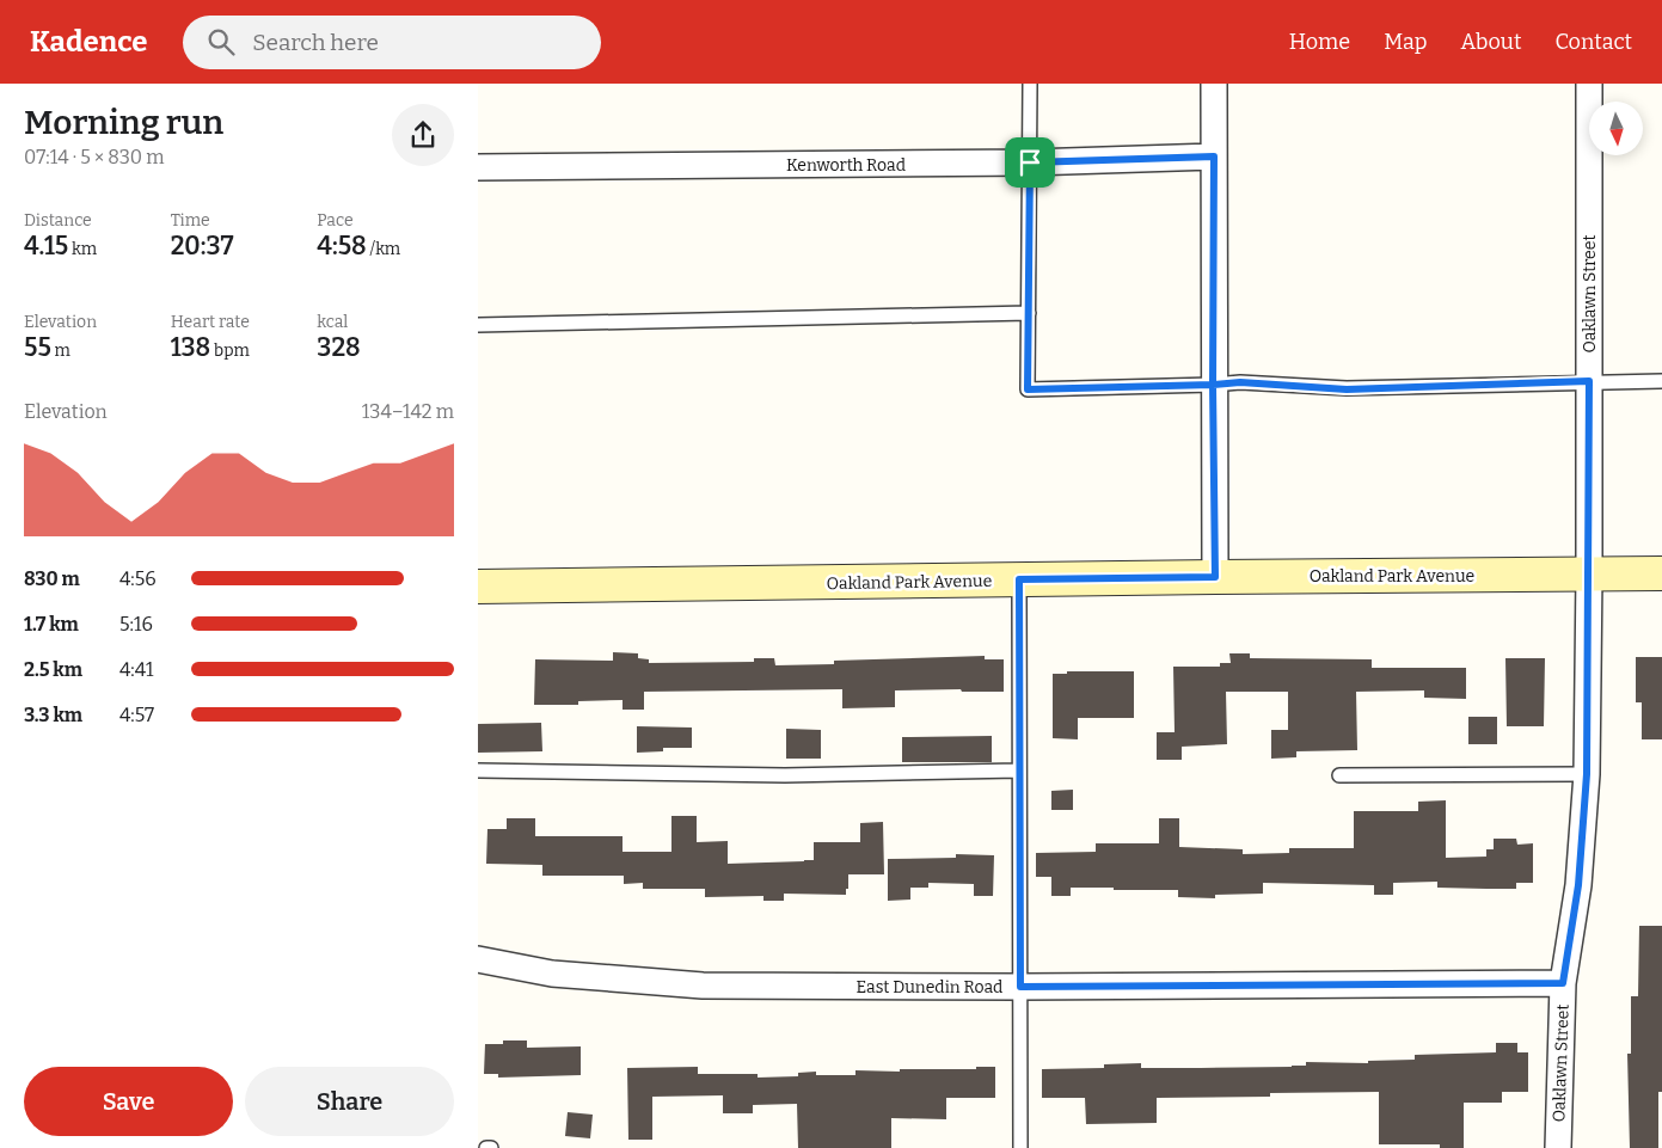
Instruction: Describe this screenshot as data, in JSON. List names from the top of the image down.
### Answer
{
  "streets": {
    "main road": ["Oakland Park Avenue"],
    "street": ["Kenworth Road", "Oaklawn Street", "East Dunedin Road"]
  },
  "crossings": [
    ["Oaklawn Street", "Oakland Park Avenue"],
    ["Oaklawn Street", "East Dunedin Road"]
  ],
  "north": "bottom",
  "page": {
    "header": "Kadence",
    "search": "Search here",
    "nav": [
      "Home",
      "Map",
      "About",
      "Contact"
    ],
    "heading": ["Morning run", "07:14 · 5 × 830 m"],
    "stats": [
      ["Distance", "4.15 km"],
      ["Time", "20:37"],
      ["Pace", "4:58 /km"],
      ["Elevation", "55 m"],
      ["Heart rate", "138 bpm"],
      ["kcal", "328"]
    ],
    "chart": ["Elevation", "134–142 m"],
    "list": [
      {
        "name": "830 m",
        "note": "4:56"
      },
      {
        "name": "1.7 km",
        "note": "5:16"
      },
      {
        "name": "2.5 km",
        "note": "4:41"
      },
      {
        "name": "3.3 km",
        "note": "4:57"
      }
    ],
    "buttons": ["Save", "Share"]
  }
}
